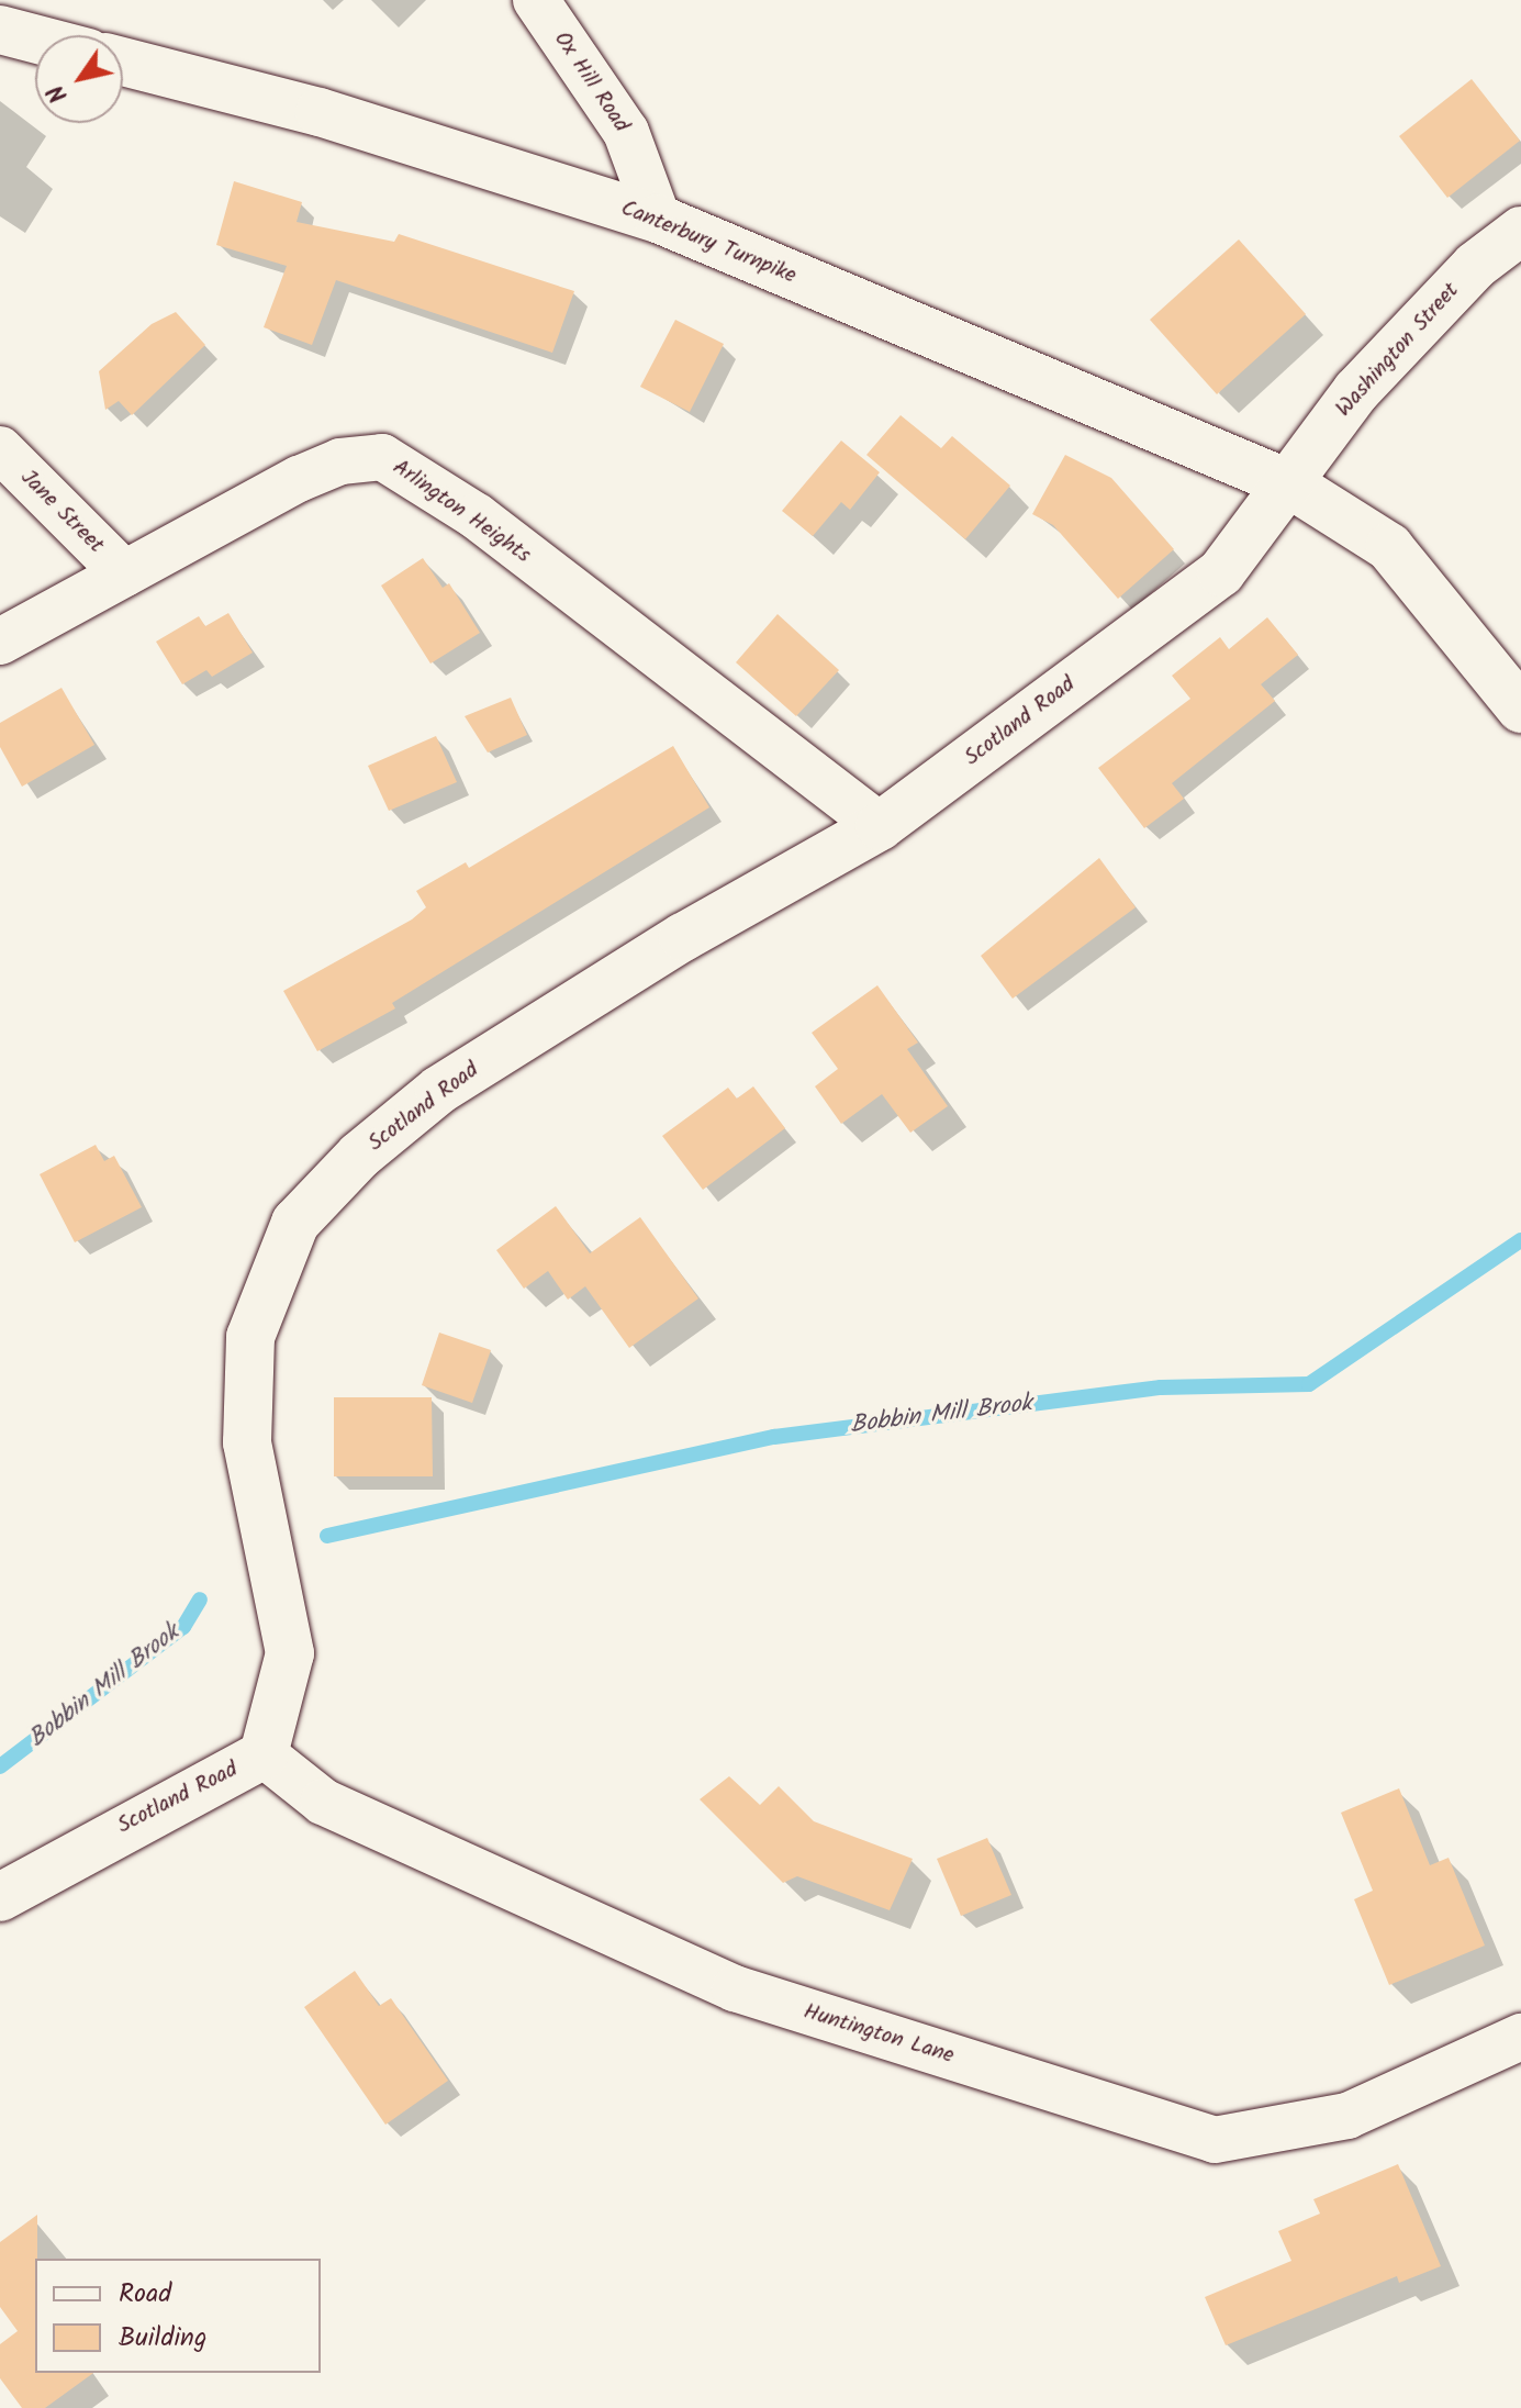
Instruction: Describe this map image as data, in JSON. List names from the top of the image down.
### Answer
{
  "streets": {
    "street": [
      "Ox Hill Road",
      "Canterbury Turnpike",
      "Washington Street",
      "Jane Street",
      "Arlington Heights",
      "Scotland Road",
      "Huntington Lane"
    ]
  },
  "crossings": [
    ["Ox Hill Road", "Canterbury Turnpike"],
    ["Canterbury Turnpike", "Washington Street"],
    ["Canterbury Turnpike", "Scotland Road"],
    ["Washington Street", "Scotland Road"],
    ["Jane Street", "Arlington Heights"],
    ["Arlington Heights", "Scotland Road"],
    ["Scotland Road", "Huntington Lane"]
  ],
  "water": ["Bobbin Mill Brook"],
  "legend": ["Road", "Building"],
  "north": "bottom left"
}
